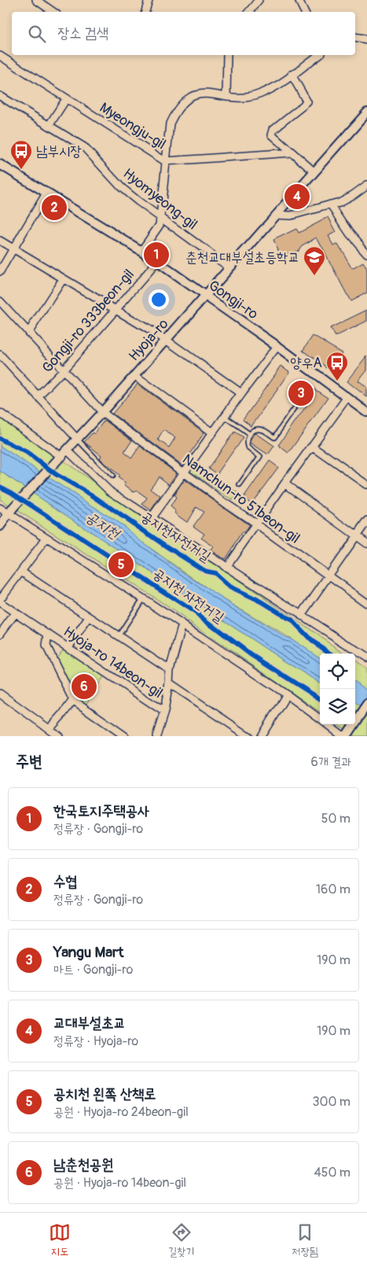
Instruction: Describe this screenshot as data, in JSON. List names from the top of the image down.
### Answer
{
  "streets": {
    "street": [
      "Myeongju-gil",
      "Hyomyeong-gil",
      "Gongji-ro",
      "Gongji-ro 333beon-gil",
      "Hyoja-ro",
      "Namchun-ro 51beon-gil",
      "Hyoja-ro 14beon-gil"
    ],
    "cycle path": ["공지천자전거길", "공지천 자전거길"]
  },
  "crossings": [
    ["Hyomyeong-gil", "Hyoja-ro"],
    ["Gongji-ro", "Gongji-ro 333beon-gil"],
    ["Gongji-ro", "Hyoja-ro"],
    ["Gongji-ro 333beon-gil", "Namchun-ro 51beon-gil"],
    ["Hyoja-ro", "Namchun-ro 51beon-gil"]
  ],
  "water": ["공지천"],
  "places": {
    "bus stop": ["남부시장", "양우A"],
    "school or university": ["춘천교대부설초등학교"]
  },
  "page": {
    "search": "장소 검색",
    "pins": [
      "4",
      "2",
      "1",
      "3",
      "5",
      "6"
    ],
    "heading": ["주변", "6개 결과"],
    "list": [
      {
        "mark": "1",
        "name": "한국토지주택공사",
        "note": "정류장 · Gongji-ro",
        "value": "50 m"
      },
      {
        "mark": "2",
        "name": "수협",
        "note": "정류장 · Gongji-ro",
        "value": "160 m"
      },
      {
        "mark": "3",
        "name": "Yangu Mart",
        "note": "마트 · Gongji-ro",
        "value": "190 m"
      },
      {
        "mark": "4",
        "name": "교대부설초교",
        "note": "정류장 · Hyoja-ro",
        "value": "190 m"
      },
      {
        "mark": "5",
        "name": "공치천 왼쪽 산책로",
        "note": "공원 · Hyoja-ro 24beon-gil",
        "value": "300 m"
      },
      {
        "mark": "6",
        "name": "남춘천공원",
        "note": "공원 · Hyoja-ro 14beon-gil",
        "value": "450 m"
      }
    ],
    "nav": ["지도", "길찾기", "저장됨"]
  }
}
